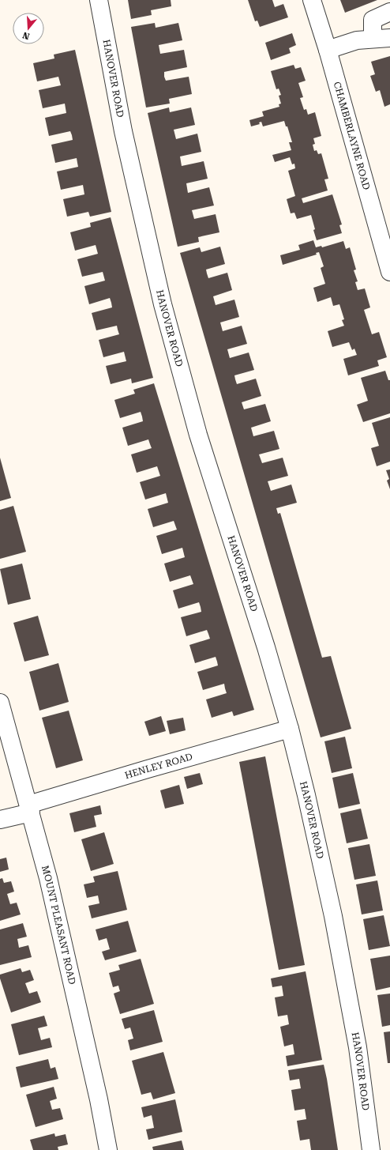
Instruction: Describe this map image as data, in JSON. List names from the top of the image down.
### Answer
{
  "streets": {
    "street": [
      "HANOVER ROAD",
      "CHAMBERLAYNE ROAD",
      "HENLEY ROAD",
      "MOUNT PLEASANT ROAD"
    ]
  },
  "crossings": [
    ["HANOVER ROAD", "HENLEY ROAD"],
    ["HENLEY ROAD", "MOUNT PLEASANT ROAD"]
  ],
  "north": "bottom"
}
